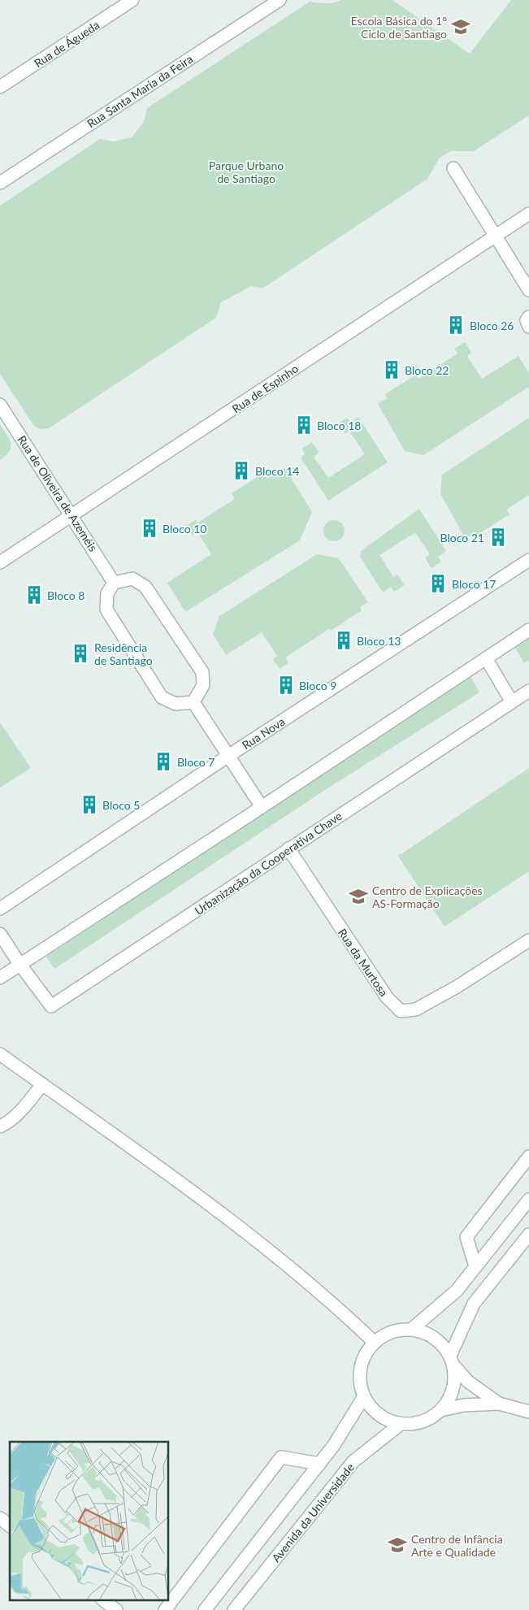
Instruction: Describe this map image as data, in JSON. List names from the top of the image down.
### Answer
{
  "streets": {
    "street": [
      "Rua de Águeda",
      "Rua Santa Maria da Feira",
      "Rua de Espinho",
      "Rua de Oliveira de Azeméis",
      "Rua Nova",
      "Urbanização da Cooperativa Chave",
      "Rua da Murtosa",
      "Avenida da Universidade"
    ]
  },
  "crossings": [
    ["Rua de Espinho", "Rua de Oliveira de Azeméis"],
    ["Urbanização da Cooperativa Chave", "Rua da Murtosa"]
  ],
  "parks": ["Parque Urbano de Santiago"],
  "places": {
    "school or university": ["Escola Básica do 1° Ciclo de Santiago", "Centro de Explicações AS-Formação", "Centro de Infância Arte e Qualidade"],
    "building": [
      "Bloco 26",
      "Bloco 22",
      "Bloco 18",
      "Bloco 14",
      "Bloco 10",
      "Bloco 21",
      "Bloco 17",
      "Bloco 8",
      "Bloco 13",
      "Residência de Santiago",
      "Bloco 9",
      "Bloco 7",
      "Bloco 5"
    ]
  }
}
